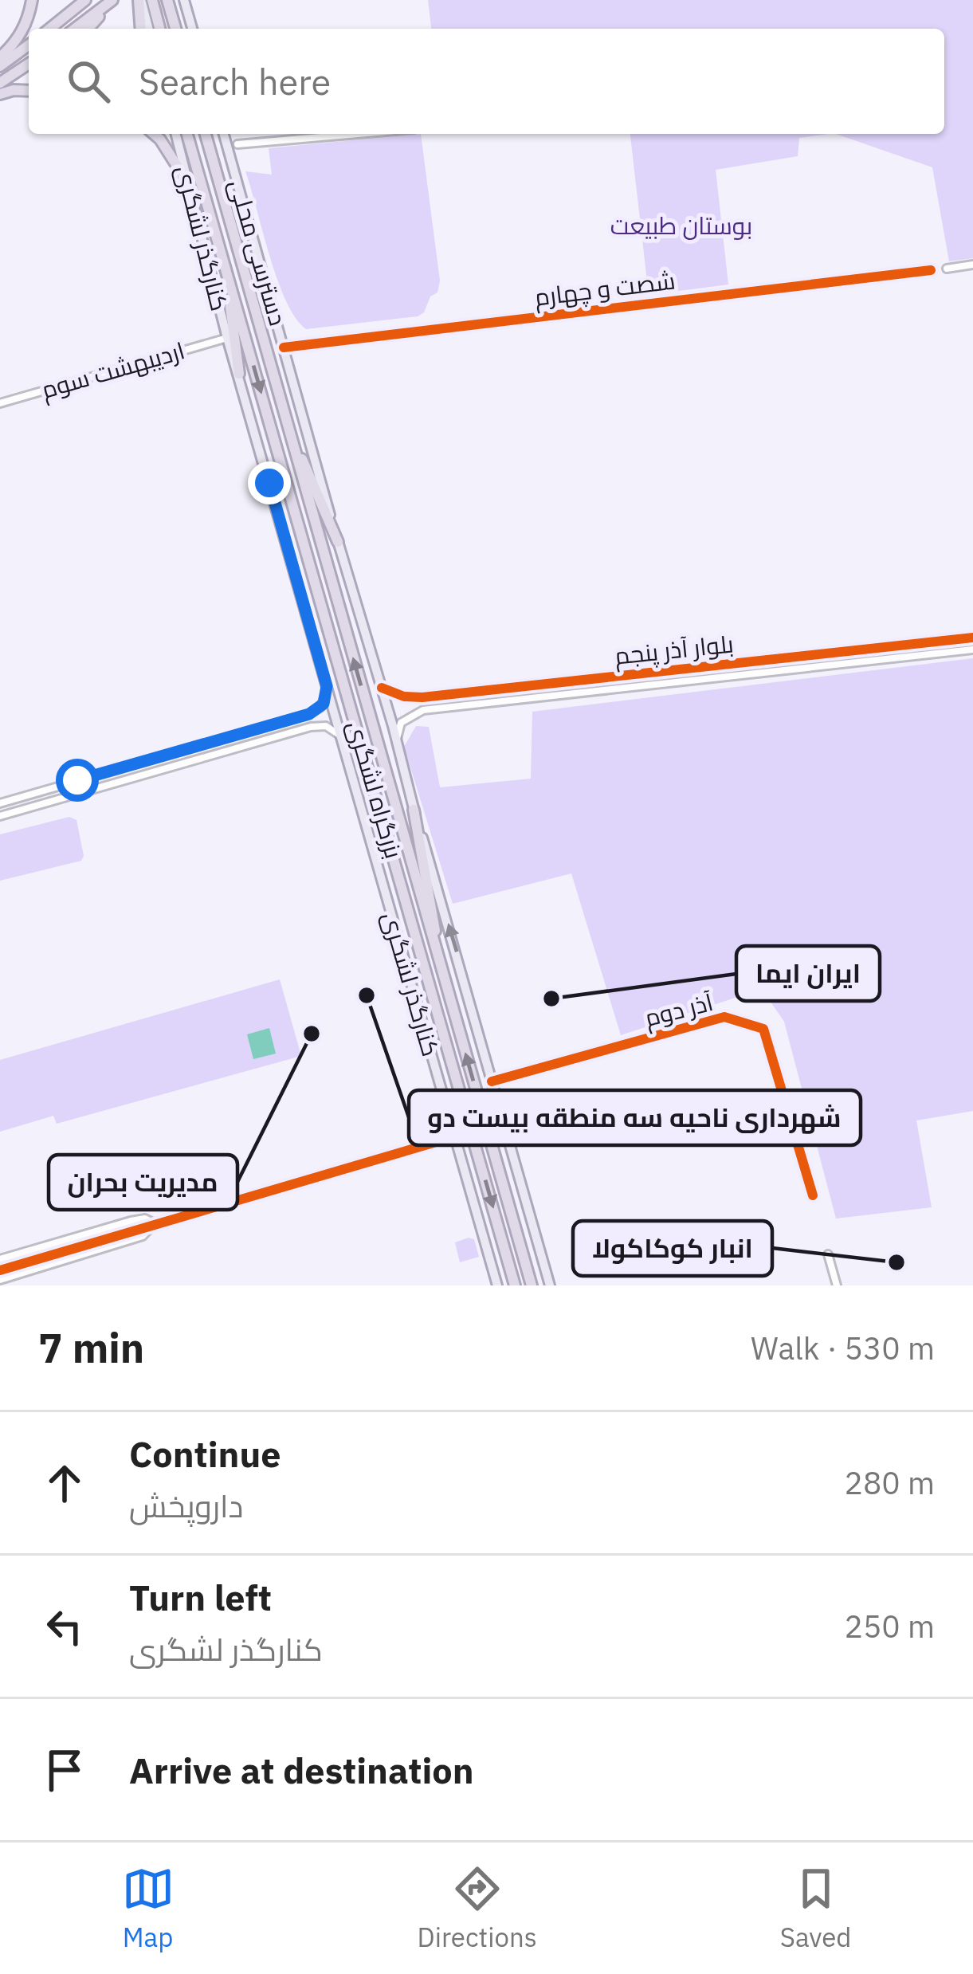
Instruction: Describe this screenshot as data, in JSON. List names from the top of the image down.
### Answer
{
  "streets": {
    "highway": ["بزرگراه لشگری"],
    "main road": ["کنارگذر لشگری", "دسترسی محلی"],
    "street": [
      "شصت و چهارم",
      "اردیبهشت سوم",
      "بلوار آذر پنجم",
      "آذر دوم"
    ]
  },
  "crossings": [
    ["کنارگذر لشگری", "اردیبهشت سوم"],
    ["دسترسی محلی", "شصت و چهارم"]
  ],
  "parks": ["بوستان طبیعت"],
  "places": [
    "شهرداری ناحیه سه منطقه بیست دو",
    "ایران ایما",
    "مدیریت بحران",
    "انبار کوکاکولا"
  ],
  "page": {
    "search": "Search here",
    "heading": ["7 min", "Walk · 530 m"],
    "list": [
      ["Continue", "داروپخش", "280 m"],
      ["Turn left", "کنارگذر لشگری", "250 m"],
      "Arrive at destination"
    ],
    "nav": ["Map", "Directions", "Saved"]
  }
}
